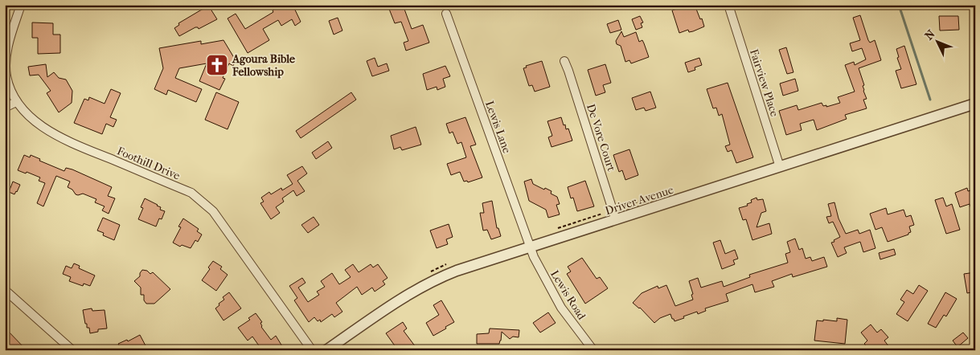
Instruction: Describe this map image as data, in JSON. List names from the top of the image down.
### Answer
{
  "streets": {
    "street": [
      "Fairview Place",
      "Lewis Lane",
      "De Vore Court",
      "Foothill Drive",
      "Driver Avenue",
      "Lewis Road"
    ]
  },
  "crossings": [
    ["Fairview Place", "Driver Avenue"],
    ["Lewis Lane", "Driver Avenue"],
    ["Lewis Lane", "Lewis Road"],
    ["De Vore Court", "Driver Avenue"],
    ["Driver Avenue", "Lewis Road"]
  ],
  "places": {
    "church": ["Agoura Bible Fellowship"]
  },
  "north": "top left"
}
